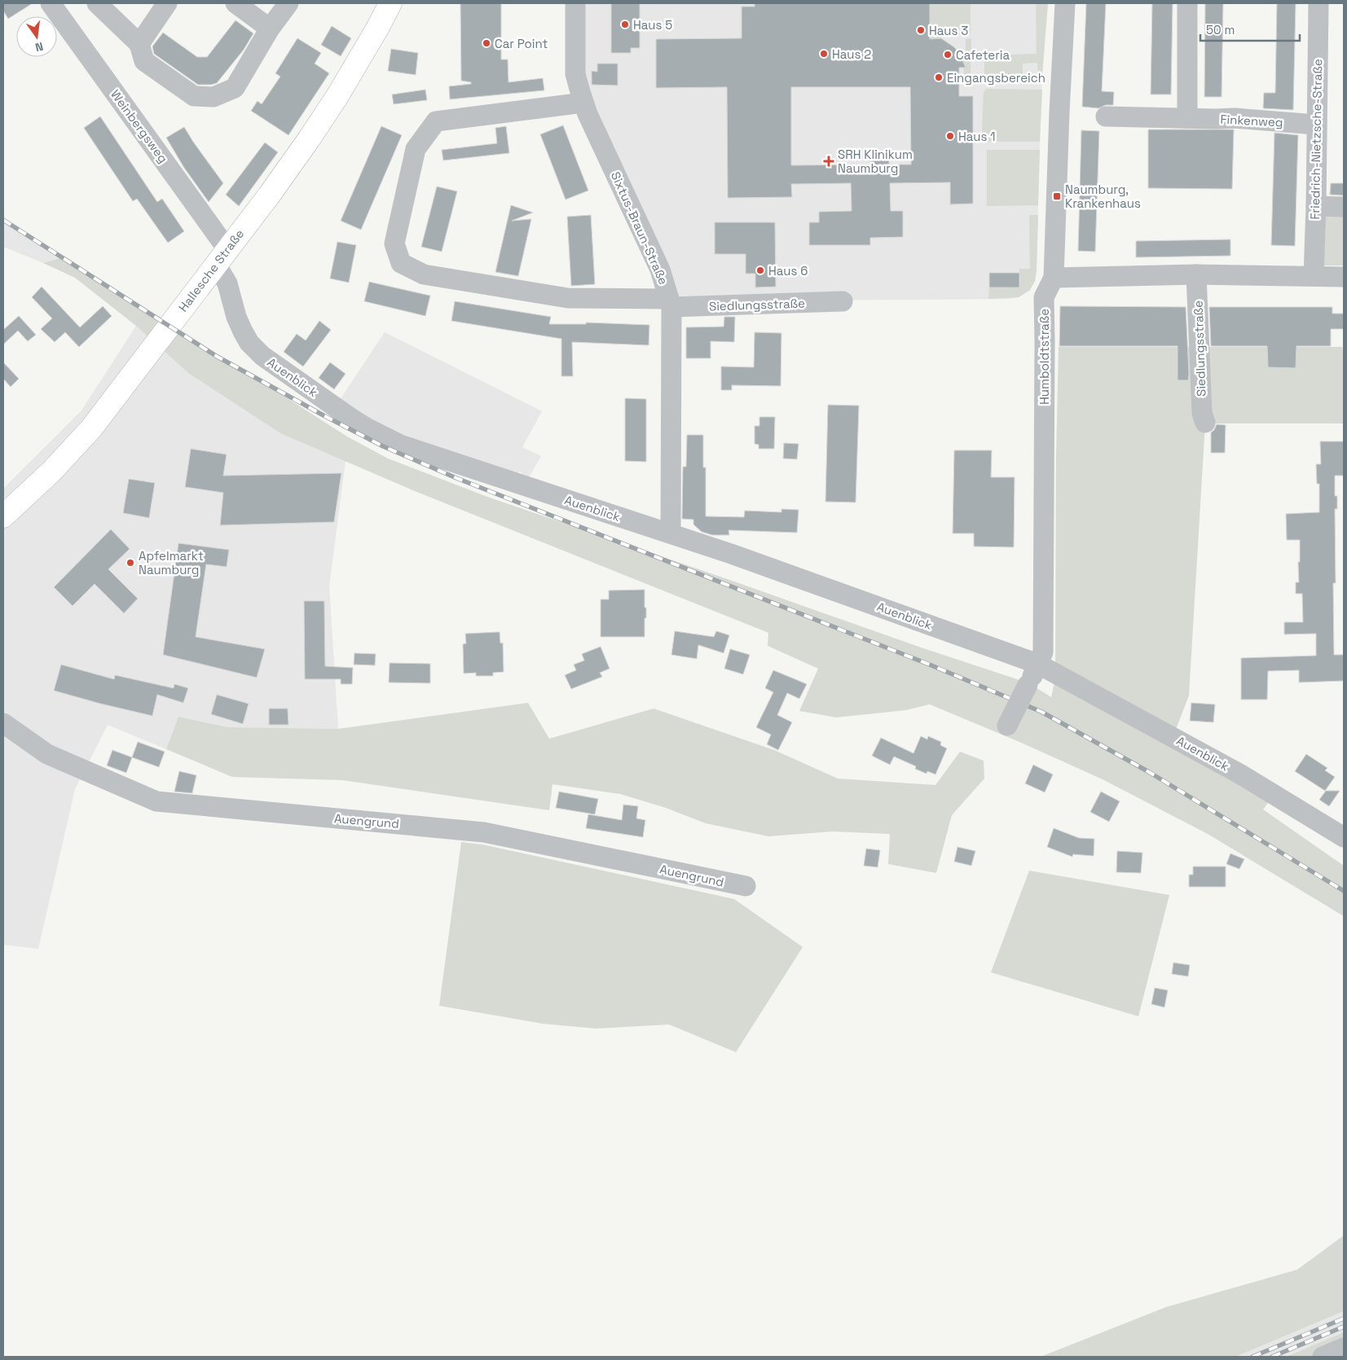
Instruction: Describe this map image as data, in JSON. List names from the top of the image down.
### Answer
{
  "streets": {
    "main road": ["Hallesche Straße"],
    "street": [
      "Finkenweg",
      "Weinbergsweg",
      "Friedrich-Nietzsche-Straße",
      "Sixtus-Braun-Straße",
      "Siedlungsstraße",
      "Humboldtstraße",
      "Auenblick",
      "Auengrund"
    ]
  },
  "crossings": [
    ["Finkenweg", "Friedrich-Nietzsche-Straße"],
    ["Weinbergsweg", "Hallesche Straße"],
    ["Weinbergsweg", "Auenblick"],
    ["Sixtus-Braun-Straße", "Siedlungsstraße"],
    ["Sixtus-Braun-Straße", "Auenblick"],
    ["Hallesche Straße", "Auenblick"],
    ["Humboldtstraße", "Auenblick"]
  ],
  "places": {
    "other": [
      "Haus 5",
      "Haus 3",
      "Car Point",
      "Haus 2",
      "Cafeteria",
      "Eingangsbereich",
      "Haus 1",
      "Haus 6",
      "Apfelmarkt Naumburg"
    ],
    "health": ["SRH Klinikum Naumburg"],
    "transit": ["Naumburg, Krankenhaus"]
  },
  "scale_bar": "50 m",
  "north": "bottom"
}
